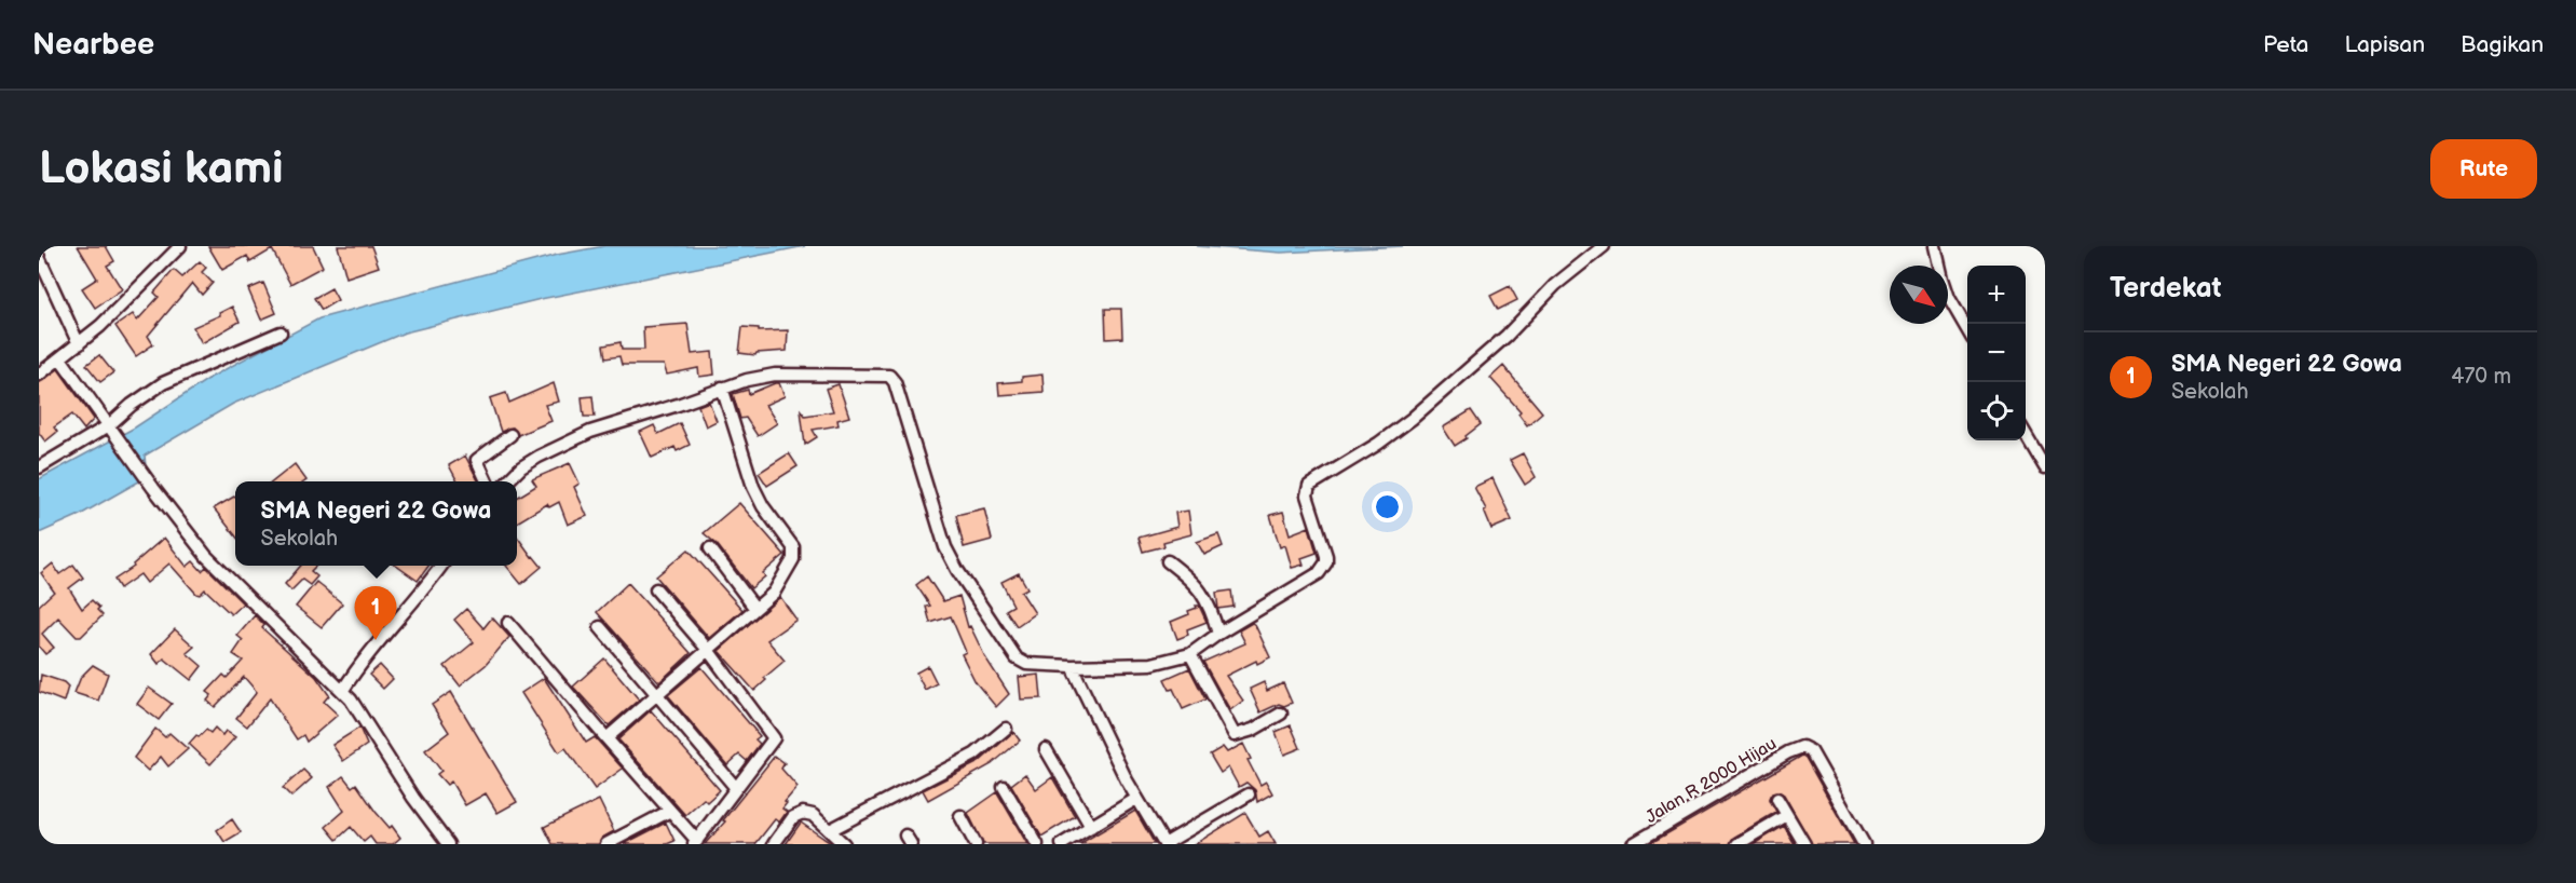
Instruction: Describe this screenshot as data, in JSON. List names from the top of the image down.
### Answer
{
  "streets": {
    "street": ["Jalan R 2000 Hijau"]
  },
  "north": "bottom right",
  "page": {
    "header": "Nearbee",
    "nav": ["Peta", "Lapisan", "Bagikan"],
    "buttons": "Rute",
    "title": "Lokasi kami",
    "heading": "Terdekat",
    "map_buttons": ["+", "−"],
    "list": [
      {
        "mark": "1",
        "name": "SMA Negeri 22 Gowa",
        "note": "Sekolah",
        "value": "470 m"
      }
    ],
    "popup": ["SMA Negeri 22 Gowa", "Sekolah"],
    "pins": "1"
  }
}
